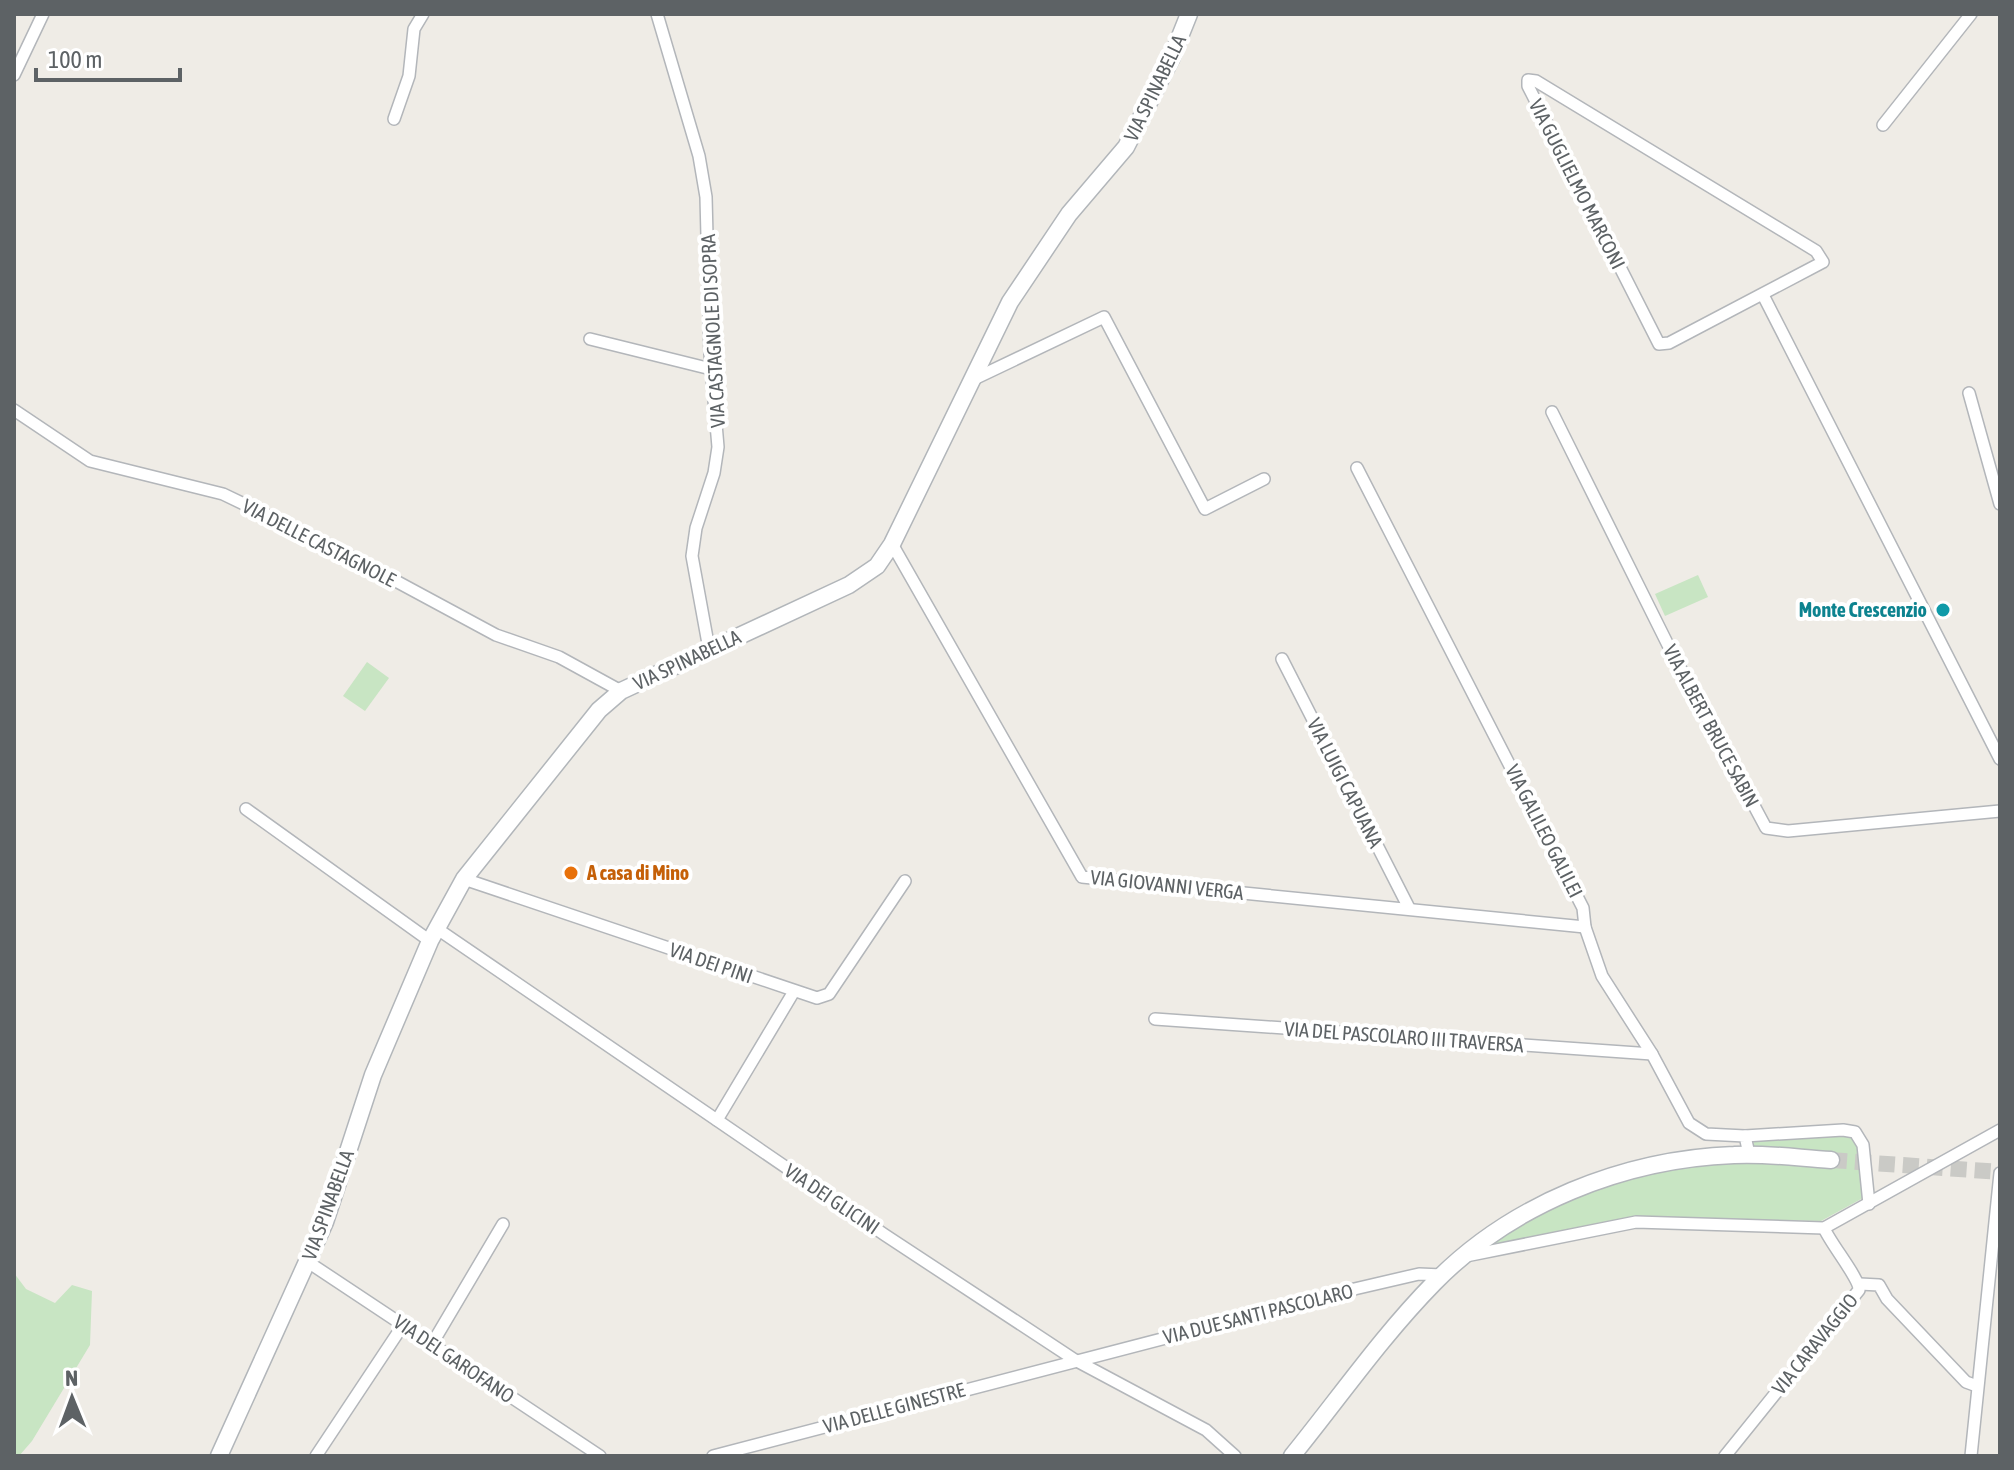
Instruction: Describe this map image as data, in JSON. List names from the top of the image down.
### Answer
{
  "streets": {
    "street": [
      "VIA SPINABELLA",
      "VIA GUGLIELMO MARCONI",
      "VIA CASTAGNOLE DI SOPRA",
      "VIA DELLE CASTAGNOLE",
      "VIA ALBERT BRUCE SABIN",
      "VIA LUIGI CAPUANA",
      "VIA GALILEO GALILEI",
      "VIA GIOVANNI VERGA",
      "VIA DEI PINI",
      "VIA DEL PASCOLARO III TRAVERSA",
      "VIA DEI GLICINI",
      "VIA DUE SANTI PASCOLARO",
      "VIA CARAVAGGIO",
      "VIA DEL GAROFANO",
      "VIA DELLE GINESTRE"
    ]
  },
  "crossings": [
    ["VIA SPINABELLA", "VIA CASTAGNOLE DI SOPRA"],
    ["VIA SPINABELLA", "VIA DELLE CASTAGNOLE"],
    ["VIA SPINABELLA", "VIA GIOVANNI VERGA"],
    ["VIA SPINABELLA", "VIA DEI PINI"],
    ["VIA SPINABELLA", "VIA DEI GLICINI"],
    ["VIA SPINABELLA", "VIA DEL GAROFANO"],
    ["VIA LUIGI CAPUANA", "VIA GIOVANNI VERGA"],
    ["VIA GALILEO GALILEI", "VIA GIOVANNI VERGA"],
    ["VIA GALILEO GALILEI", "VIA DEL PASCOLARO III TRAVERSA"],
    ["VIA DEI GLICINI", "VIA DUE SANTI PASCOLARO"],
    ["VIA DEI GLICINI", "VIA DELLE GINESTRE"],
    ["VIA DUE SANTI PASCOLARO", "VIA DELLE GINESTRE"]
  ],
  "places": ["Monte Crescenzio", "A casa di Mino"],
  "scale_bar": "100 m",
  "north": "top"
}
